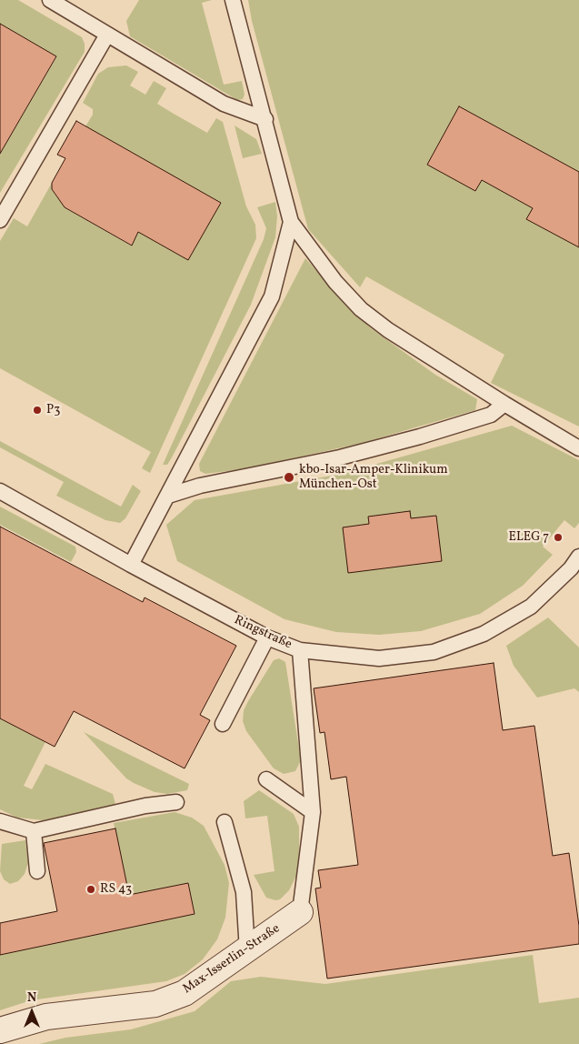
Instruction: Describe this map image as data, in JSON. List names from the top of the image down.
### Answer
{
  "streets": {
    "street": ["Max-Isserlin-Straße"],
    "lane": ["Ringstraße"]
  },
  "places": [
    "P3",
    "kbo-Isar-Amper-Klinikum München-Ost",
    "ELEG 7",
    "RS 43"
  ],
  "north": "top"
}
